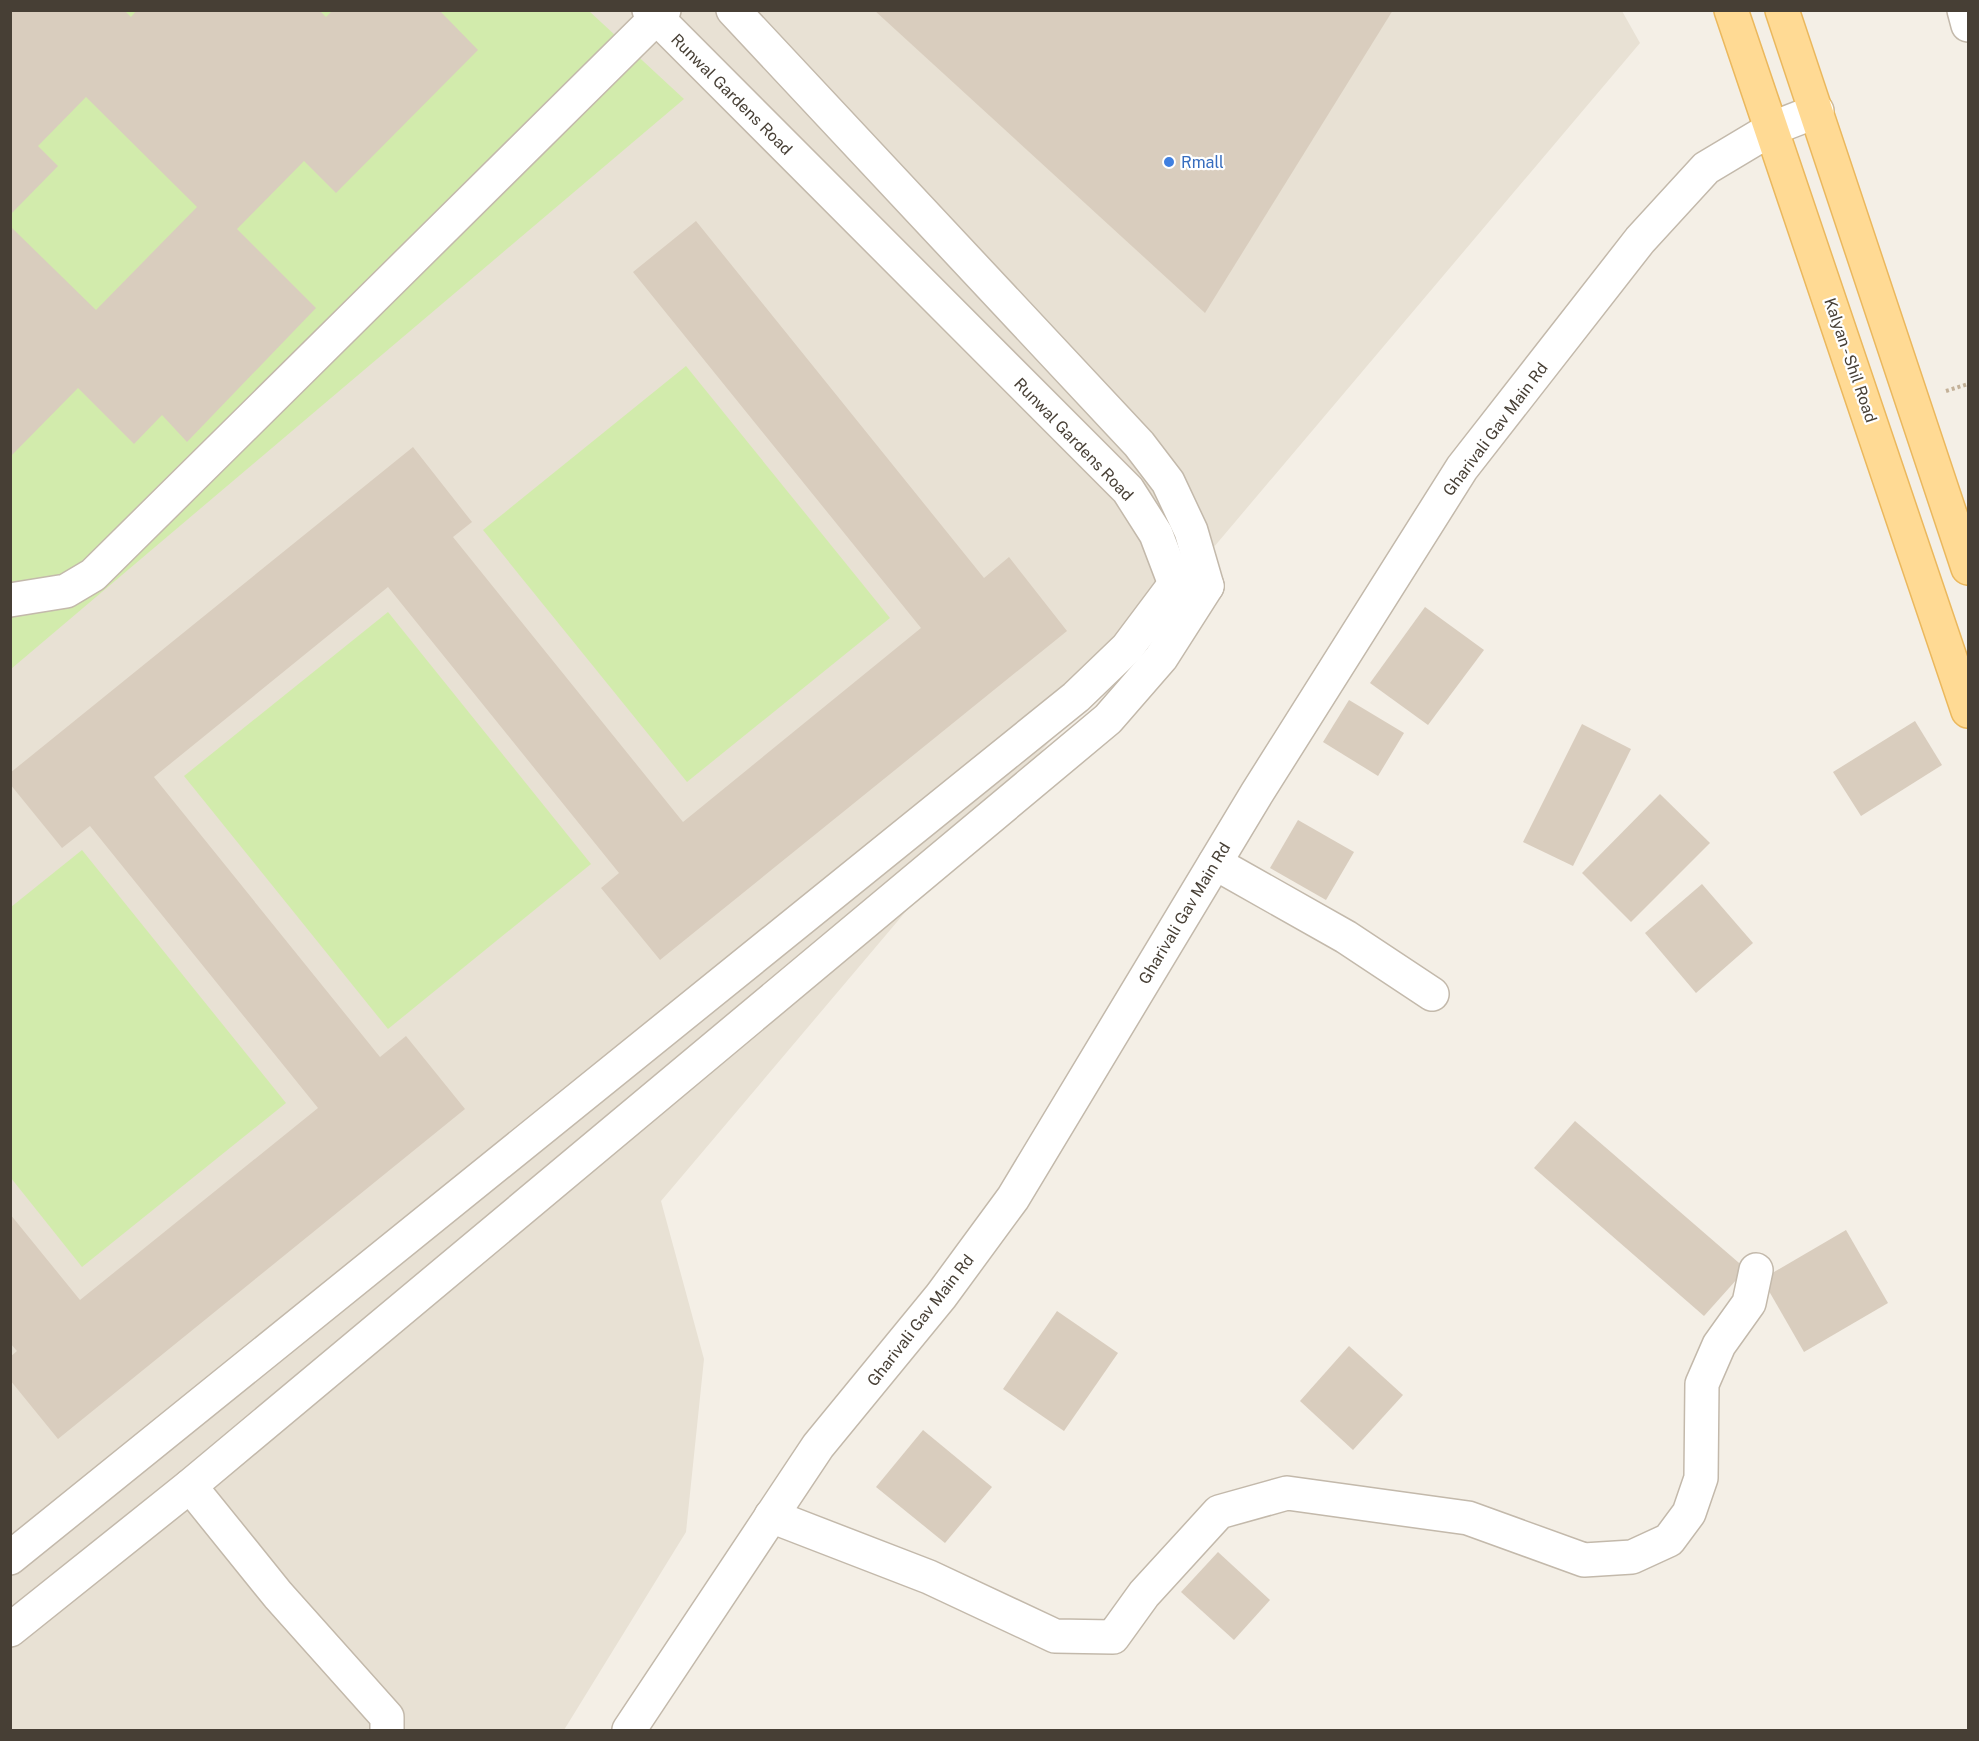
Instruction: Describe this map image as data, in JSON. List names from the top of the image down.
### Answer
{
  "streets": {
    "main road": ["Kalyan - Shil Road"],
    "street": ["Runwal Gardens Road", "Gharivali Gav Main Rd"]
  },
  "crossings": [
    ["Kalyan - Shil Road", "Gharivali Gav Main Rd"]
  ],
  "places": ["Rmall"]
}
